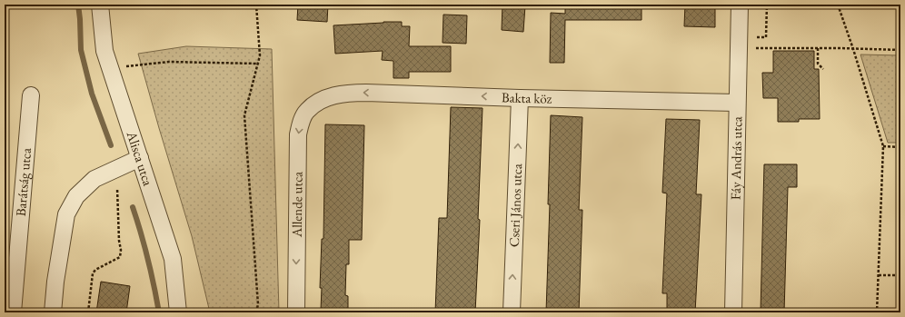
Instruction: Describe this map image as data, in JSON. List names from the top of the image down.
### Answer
{
  "streets": {
    "street": [
      "Bakta köz",
      "Alisca utca",
      "Fáy András utca",
      "Barátság utca",
      "Allende utca",
      "Cseri János utca"
    ]
  },
  "crossings": [
    ["Bakta köz", "Fáy András utca"],
    ["Bakta köz", "Allende utca"],
    ["Bakta köz", "Cseri János utca"]
  ],
  "one_way": ["Bakta köz", "Allende utca", "Cseri János utca"]
}
